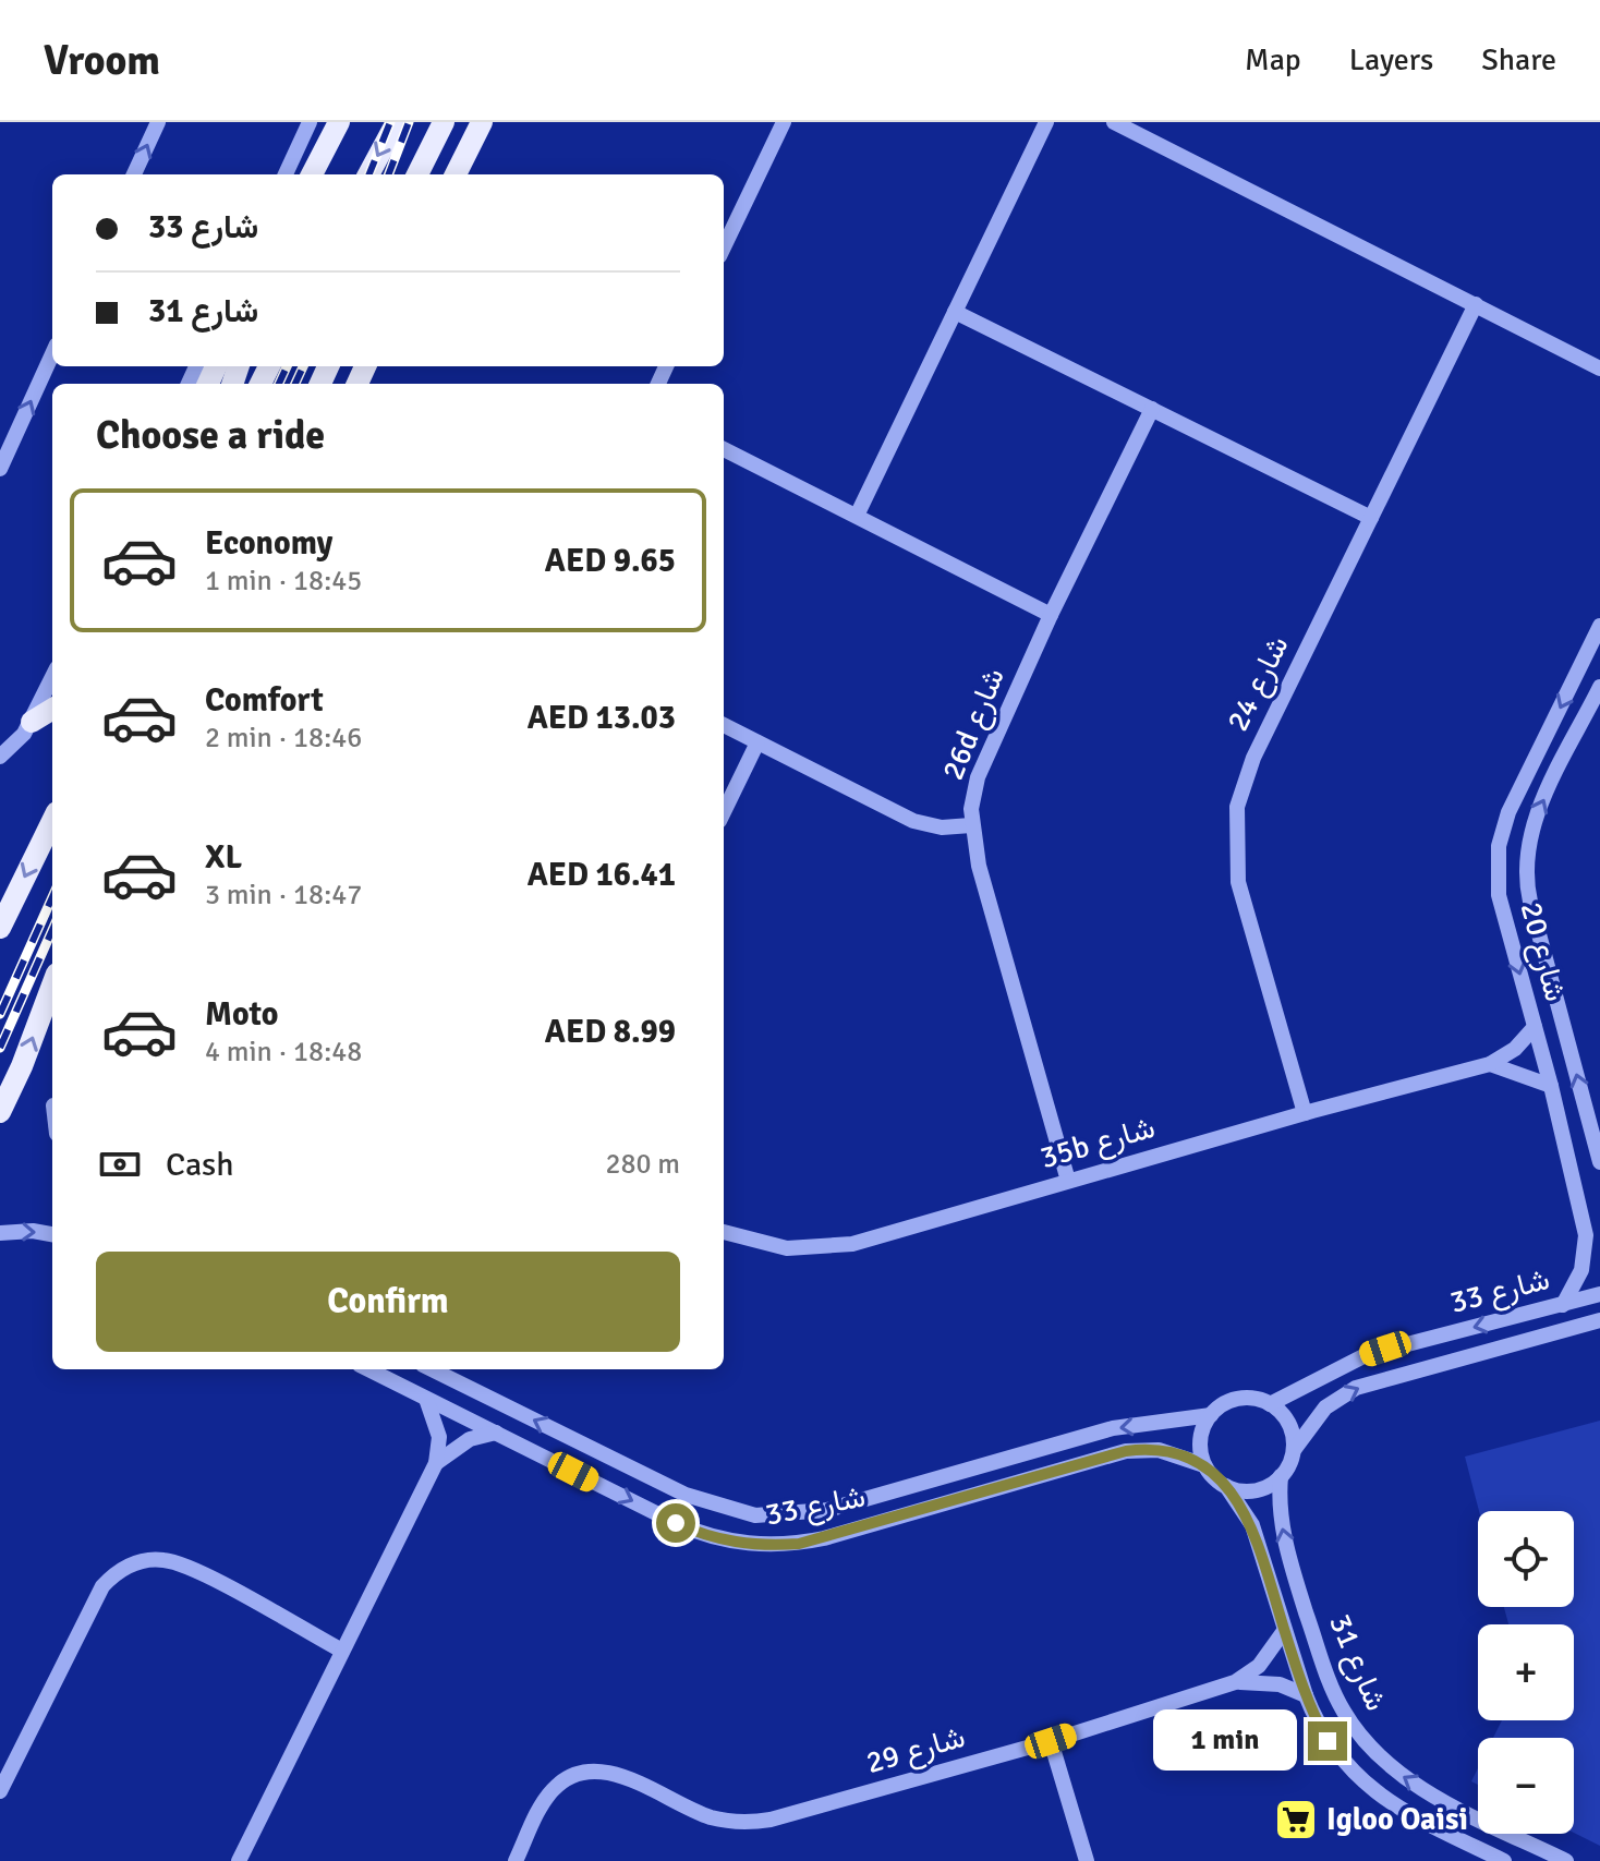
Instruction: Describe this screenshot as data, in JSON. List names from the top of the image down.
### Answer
{
  "streets": {
    "street": [
      "شارع 24",
      "26d شارع",
      "شارع 20",
      "35b شارع",
      "شارع 33",
      "شارع 31",
      "شارع 29"
    ]
  },
  "crossings": [
    ["شارع 24", "35b شارع"],
    ["26d شارع", "35b شارع"],
    ["شارع 20", "35b شارع"],
    ["شارع 20", "شارع 33"],
    ["شارع 33", "شارع 31"],
    ["شارع 31", "شارع 29"]
  ],
  "places": {
    "supermarket": ["Igloo Oaisi"]
  },
  "page": {
    "header": "Vroom",
    "nav": ["Map", "Layers", "Share"],
    "banner": ["شارع 33", "شارع 31"],
    "heading": "Choose a ride",
    "list": [
      {
        "name": "Economy",
        "note": "1 min · 18:45",
        "value": "AED 9.65"
      },
      {
        "name": "Comfort",
        "note": "2 min · 18:46",
        "value": "AED 13.03"
      },
      {
        "name": "XL",
        "note": "3 min · 18:47",
        "value": "AED 16.41"
      },
      {
        "name": "Moto",
        "note": "4 min · 18:48",
        "value": "AED 8.99"
      }
    ],
    "pay": ["Cash", "280 m"],
    "buttons": "Confirm",
    "map_buttons": ["+", "−"],
    "bubble": "1 min"
  }
}
